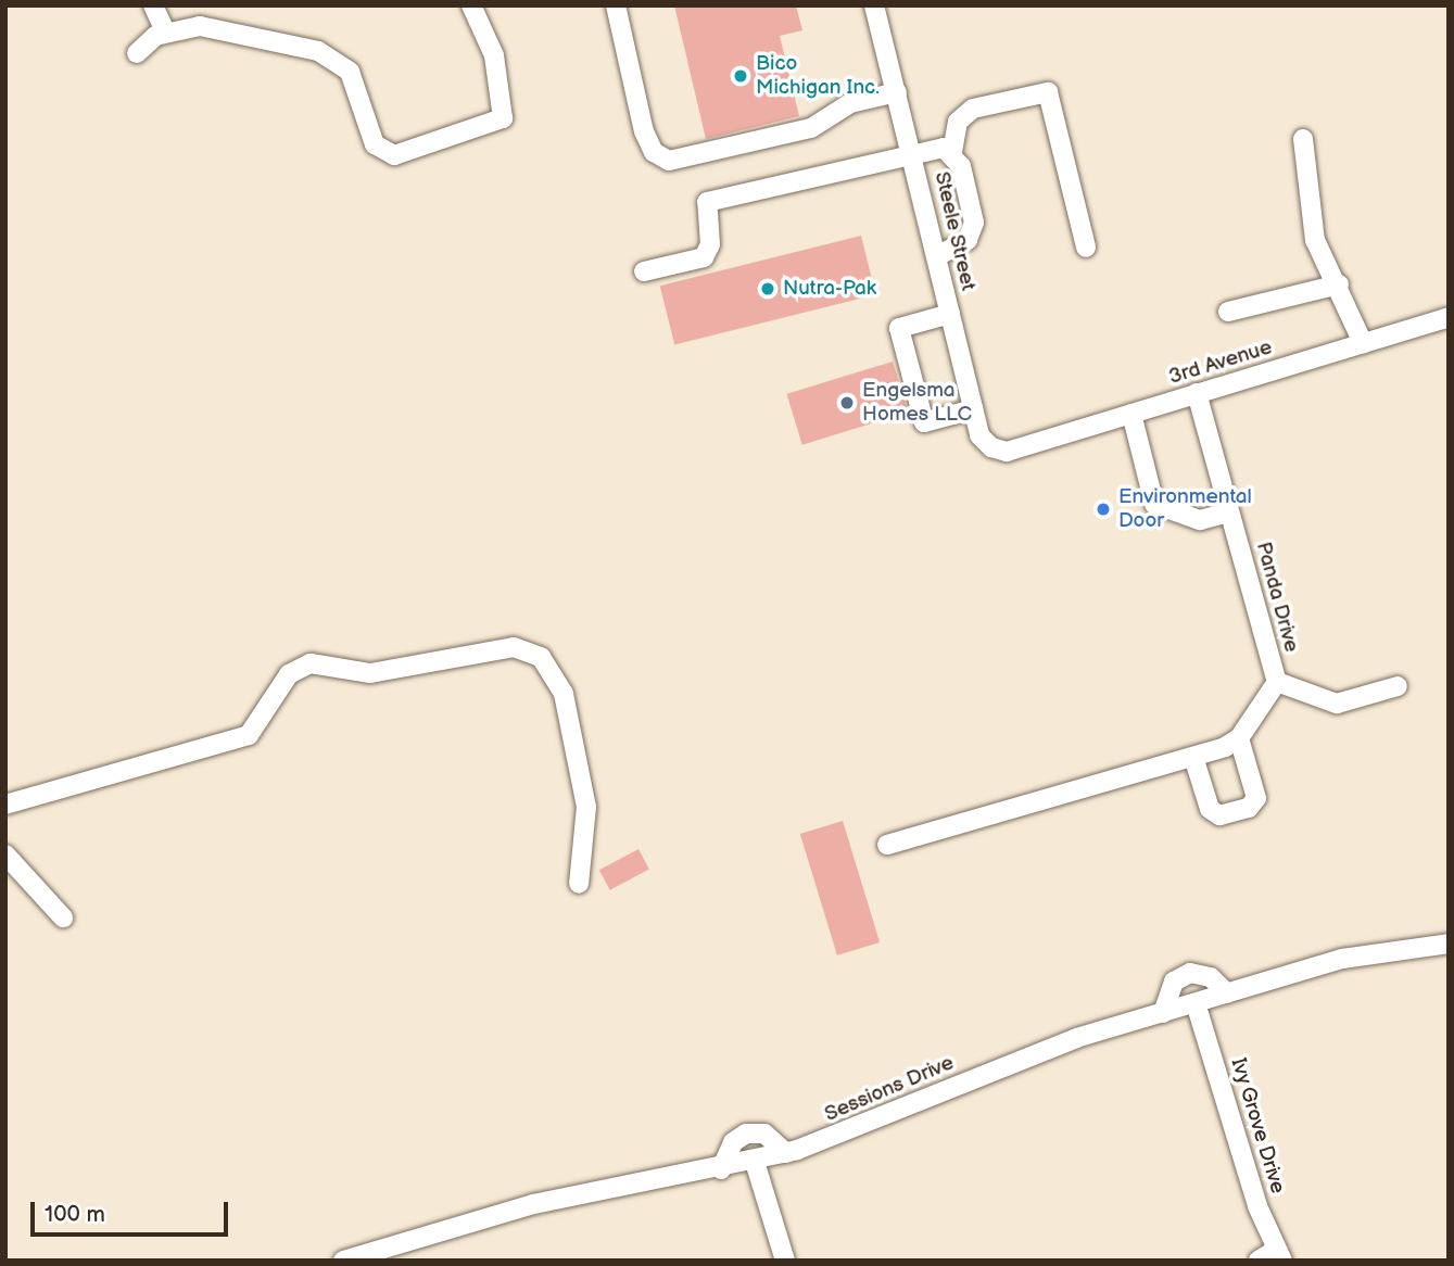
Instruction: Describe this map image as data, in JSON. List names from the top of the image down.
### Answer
{
  "streets": {
    "street": [
      "Steele Street",
      "3rd Avenue",
      "Panda Drive",
      "Sessions Drive",
      "Ivy Grove Drive"
    ]
  },
  "crossings": [
    ["Steele Street", "3rd Avenue"],
    ["3rd Avenue", "Panda Drive"],
    ["Sessions Drive", "Ivy Grove Drive"]
  ],
  "places": [
    "Bico Michigan Inc.",
    "Nutra-Pak",
    "Engelsma Homes LLC",
    "Environmental Door"
  ],
  "scale_bar": "100 m"
}
